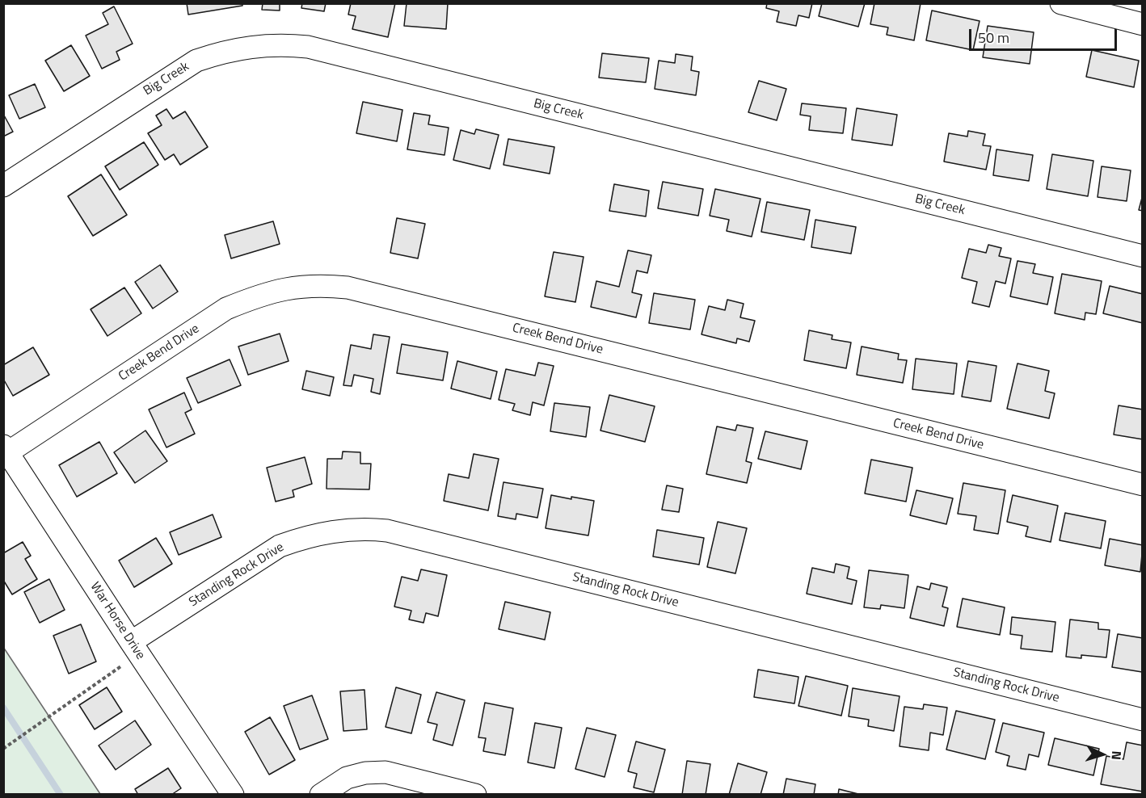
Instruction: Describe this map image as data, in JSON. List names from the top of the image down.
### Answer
{
  "streets": {
    "street": [
      "Big Creek",
      "Creek Bend Drive",
      "Standing Rock Drive",
      "War Horse Drive"
    ]
  },
  "crossings": [
    ["Creek Bend Drive", "War Horse Drive"],
    ["Standing Rock Drive", "War Horse Drive"]
  ],
  "scale_bar": "50 m",
  "north": "right"
}
